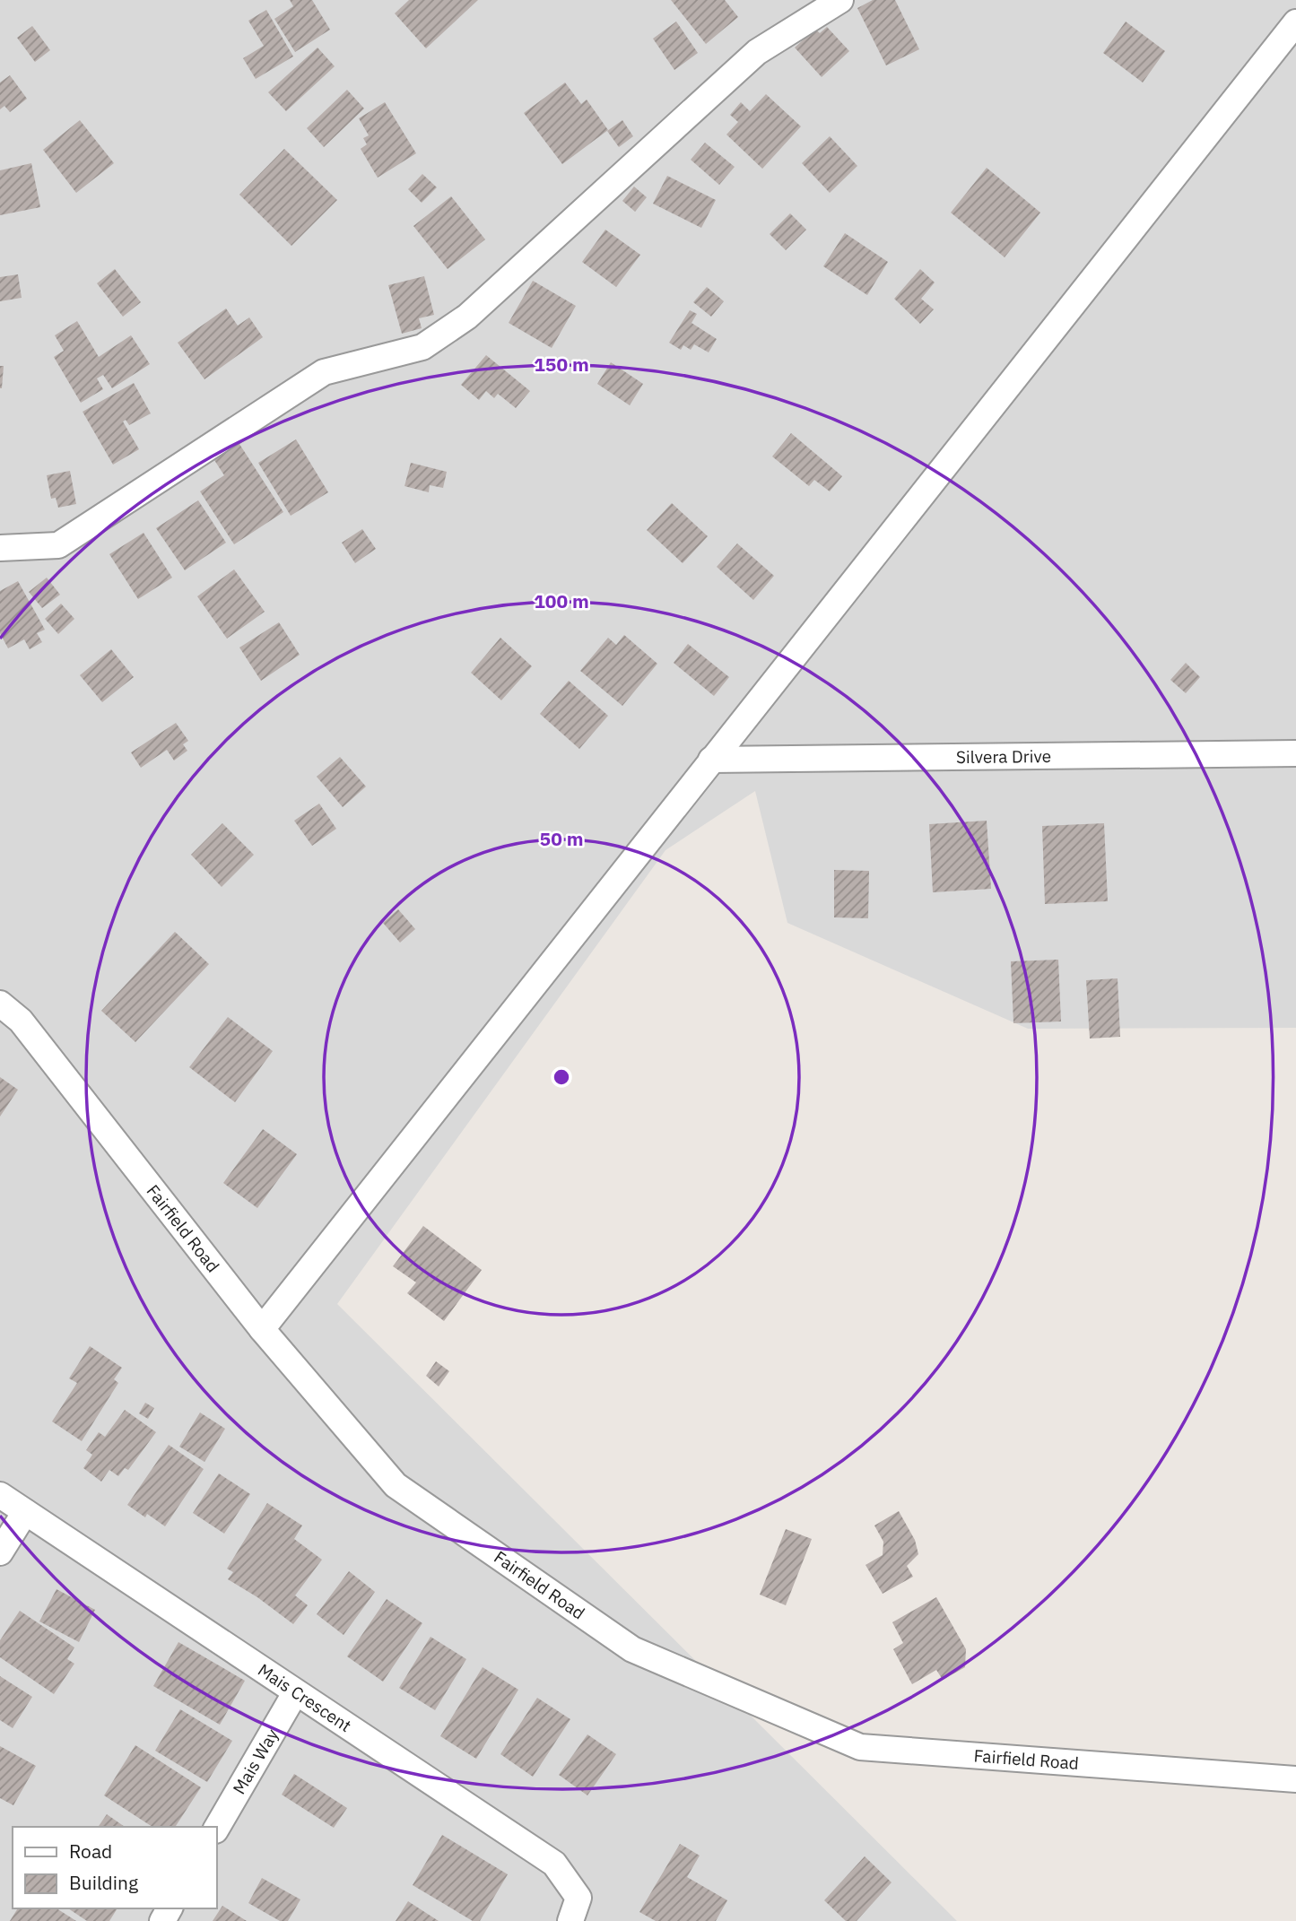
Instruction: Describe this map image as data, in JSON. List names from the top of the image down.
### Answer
{
  "streets": {
    "street": [
      "Silvera Drive",
      "Fairfield Road",
      "Mais Crescent",
      "Mais Way"
    ]
  },
  "crossings": [
    ["Mais Crescent", "Mais Way"]
  ],
  "legend": ["Road", "Building"],
  "rings": ["150 m", "100 m", "50 m"]
}
